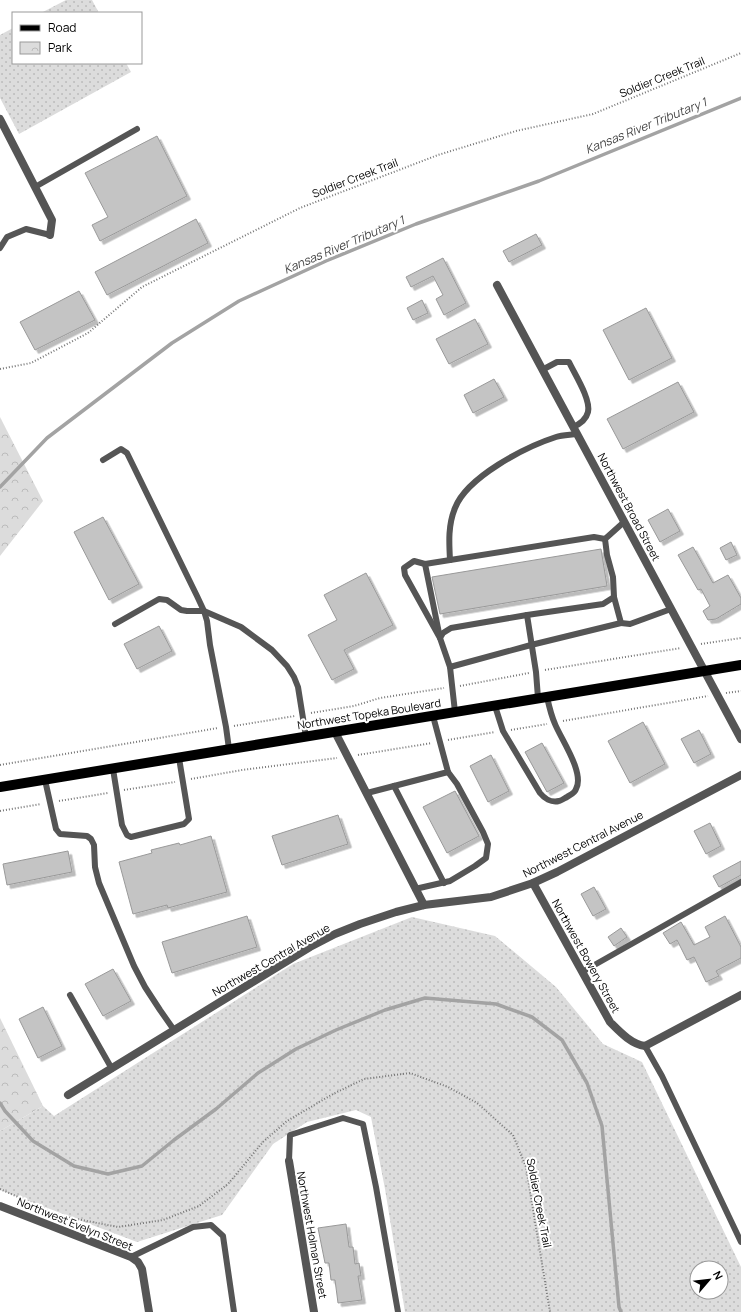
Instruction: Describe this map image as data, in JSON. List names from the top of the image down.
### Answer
{
  "streets": {
    "main road": ["Northwest Topeka Boulevard"],
    "street": [
      "Northwest Broad Street",
      "Northwest Central Avenue",
      "Northwest Bowery Street",
      "Northwest Evelyn Street",
      "Northwest Holman Street"
    ],
    "path": ["Soldier Creek Trail"]
  },
  "crossings": [
    ["Northwest Broad Street", "Northwest Topeka Boulevard"],
    ["Northwest Central Avenue", "Northwest Bowery Street"]
  ],
  "water": ["Kansas River Tributary 1"],
  "legend": ["Road", "Park"],
  "north": "top right"
}
